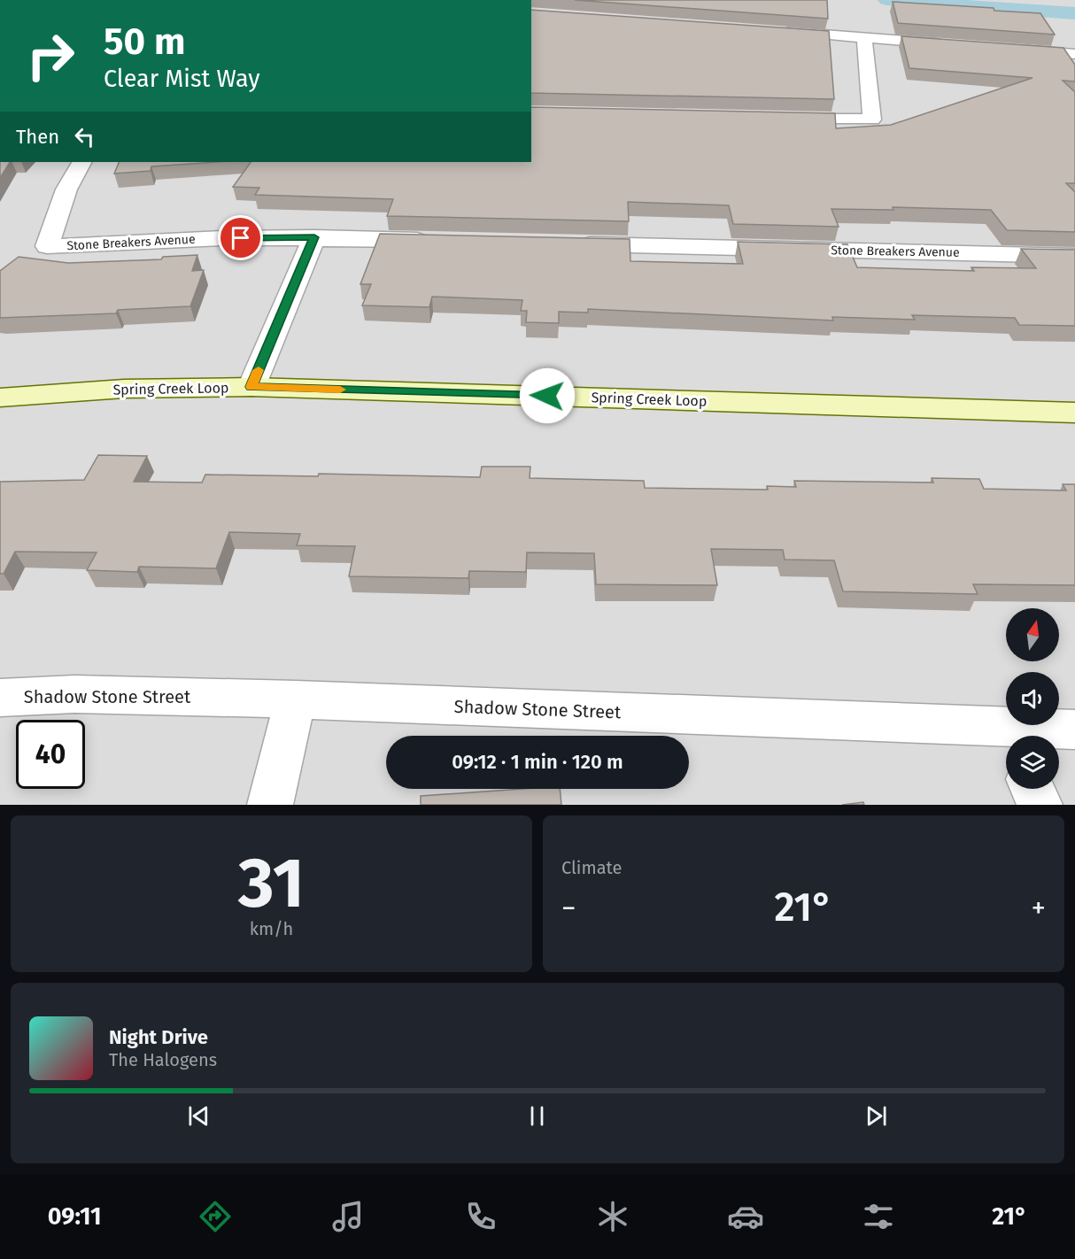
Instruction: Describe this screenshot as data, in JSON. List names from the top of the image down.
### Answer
{
  "streets": {
    "street": ["Stone Breakers Avenue", "Spring Creek Loop", "Shadow Stone Street"]
  },
  "north": "top",
  "page": {
    "turn": ["50 m", "Clear Mist Way"],
    "then": "Then",
    "limit": "40",
    "trip": "09:12 · 1 min · 120 m",
    "tile": [
      ["31", "km/h"],
      "Climate"
    ],
    "heat": ["−", "21°", "+"],
    "song": ["Night Drive", "The Halogens"],
    "tabs": ["09:11", "21°"]
  }
}
